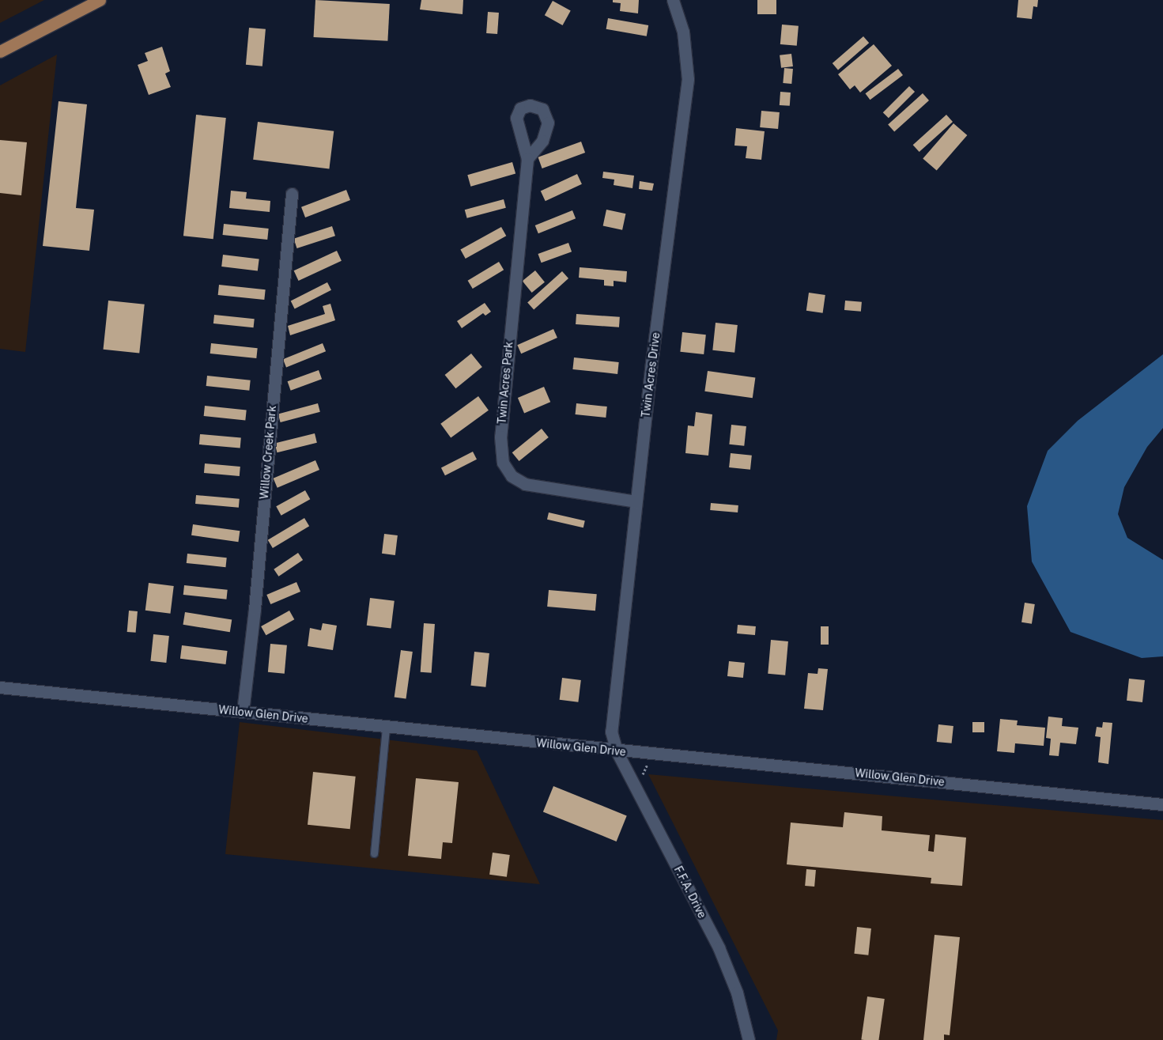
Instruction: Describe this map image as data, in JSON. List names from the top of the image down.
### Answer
{
  "streets": {
    "street": [
      "Twin Acres Drive",
      "Twin Acres Park",
      "Willow Creek Park",
      "Willow Glen Drive",
      "F.F.A. Drive"
    ]
  },
  "crossings": [
    ["Twin Acres Drive", "Twin Acres Park"],
    ["Twin Acres Drive", "Willow Glen Drive"],
    ["Twin Acres Drive", "F.F.A. Drive"],
    ["Willow Creek Park", "Willow Glen Drive"],
    ["Willow Glen Drive", "F.F.A. Drive"]
  ]
}
